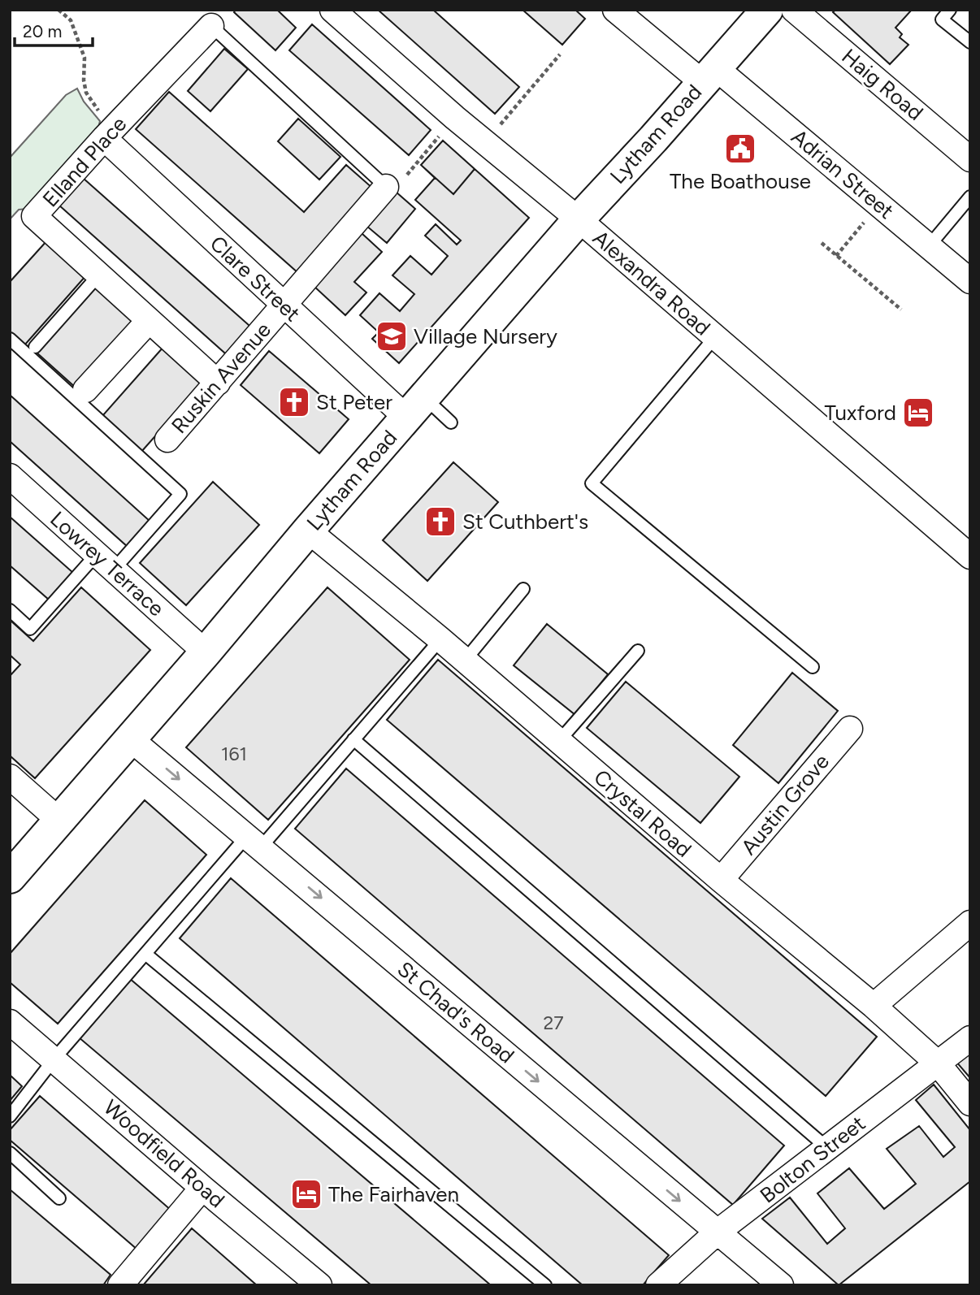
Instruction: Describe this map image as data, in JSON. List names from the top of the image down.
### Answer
{
  "streets": {
    "main road": ["Lytham Road"],
    "street": [
      "Haig Road",
      "Elland Place",
      "Adrian Street",
      "Clare Street",
      "Alexandra Road",
      "Ruskin Avenue",
      "Lowrey Terrace",
      "Austin Grove",
      "Crystal Road",
      "St Chad's Road",
      "Woodfield Road",
      "Bolton Street"
    ]
  },
  "crossings": [
    ["Lytham Road", "Adrian Street"],
    ["Lytham Road", "Clare Street"],
    ["Lytham Road", "Alexandra Road"],
    ["Lytham Road", "Lowrey Terrace"],
    ["Lytham Road", "Crystal Road"],
    ["Lytham Road", "St Chad's Road"],
    ["Elland Place", "Clare Street"],
    ["Elland Place", "Ruskin Avenue"],
    ["Clare Street", "Ruskin Avenue"],
    ["Austin Grove", "Crystal Road"],
    ["Crystal Road", "Bolton Street"],
    ["St Chad's Road", "Bolton Street"]
  ],
  "one_way": ["St Chad's Road"],
  "places": {
    "public building": ["The Boathouse"],
    "school or university": ["Village Nursery"],
    "church": ["St Peter", "St Cuthbert's"],
    "hotel": ["Tuxford", "The Fairhaven"]
  },
  "house_numbers": ["161", "27"],
  "scale_bar": "20 m"
}
